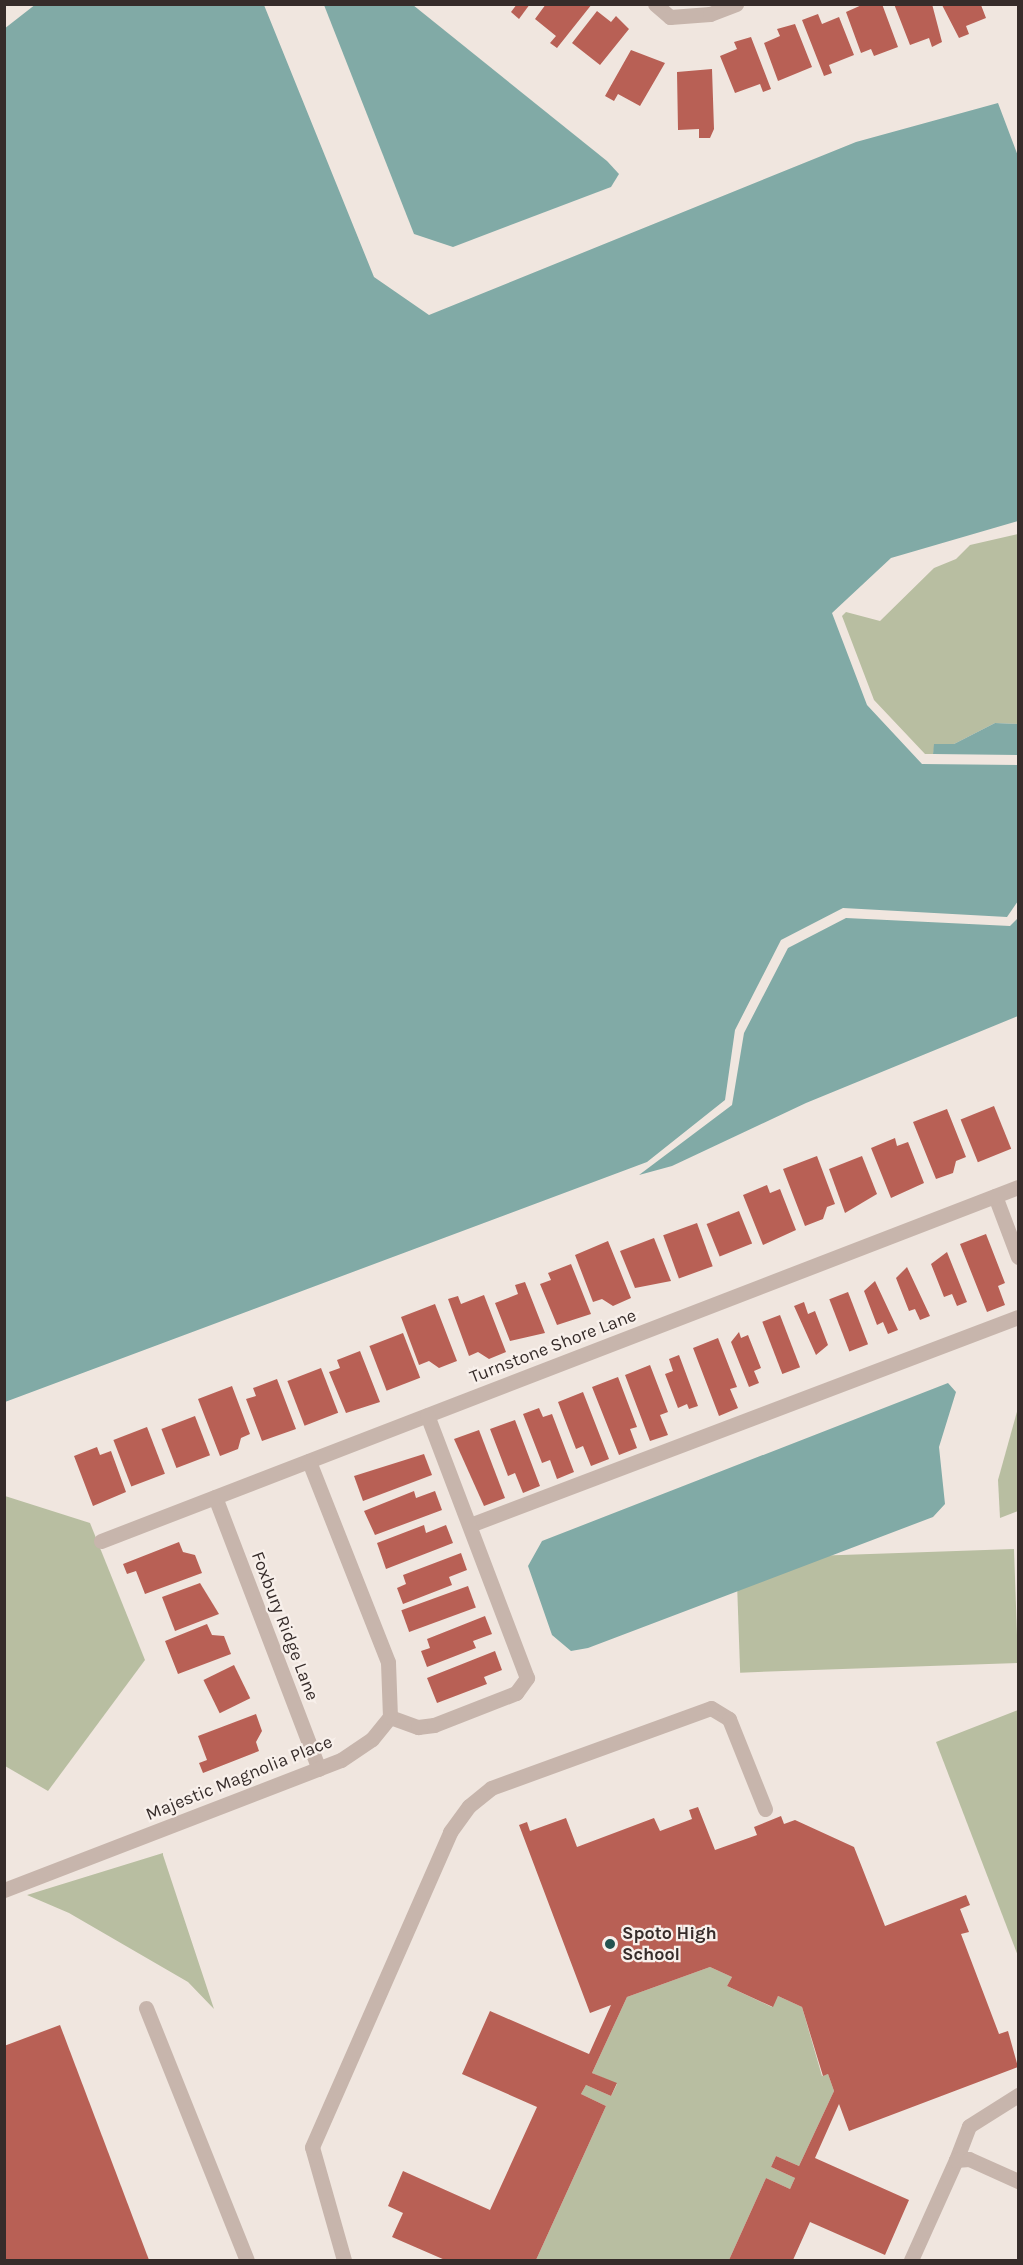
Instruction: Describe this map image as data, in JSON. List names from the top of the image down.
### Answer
{
  "streets": {
    "street": ["Turnstone Shore Lane", "Foxbury Ridge Lane", "Majestic Magnolia Place"]
  },
  "crossings": [
    ["Turnstone Shore Lane", "Foxbury Ridge Lane"],
    ["Foxbury Ridge Lane", "Majestic Magnolia Place"]
  ],
  "places": ["Spoto High School"]
}
